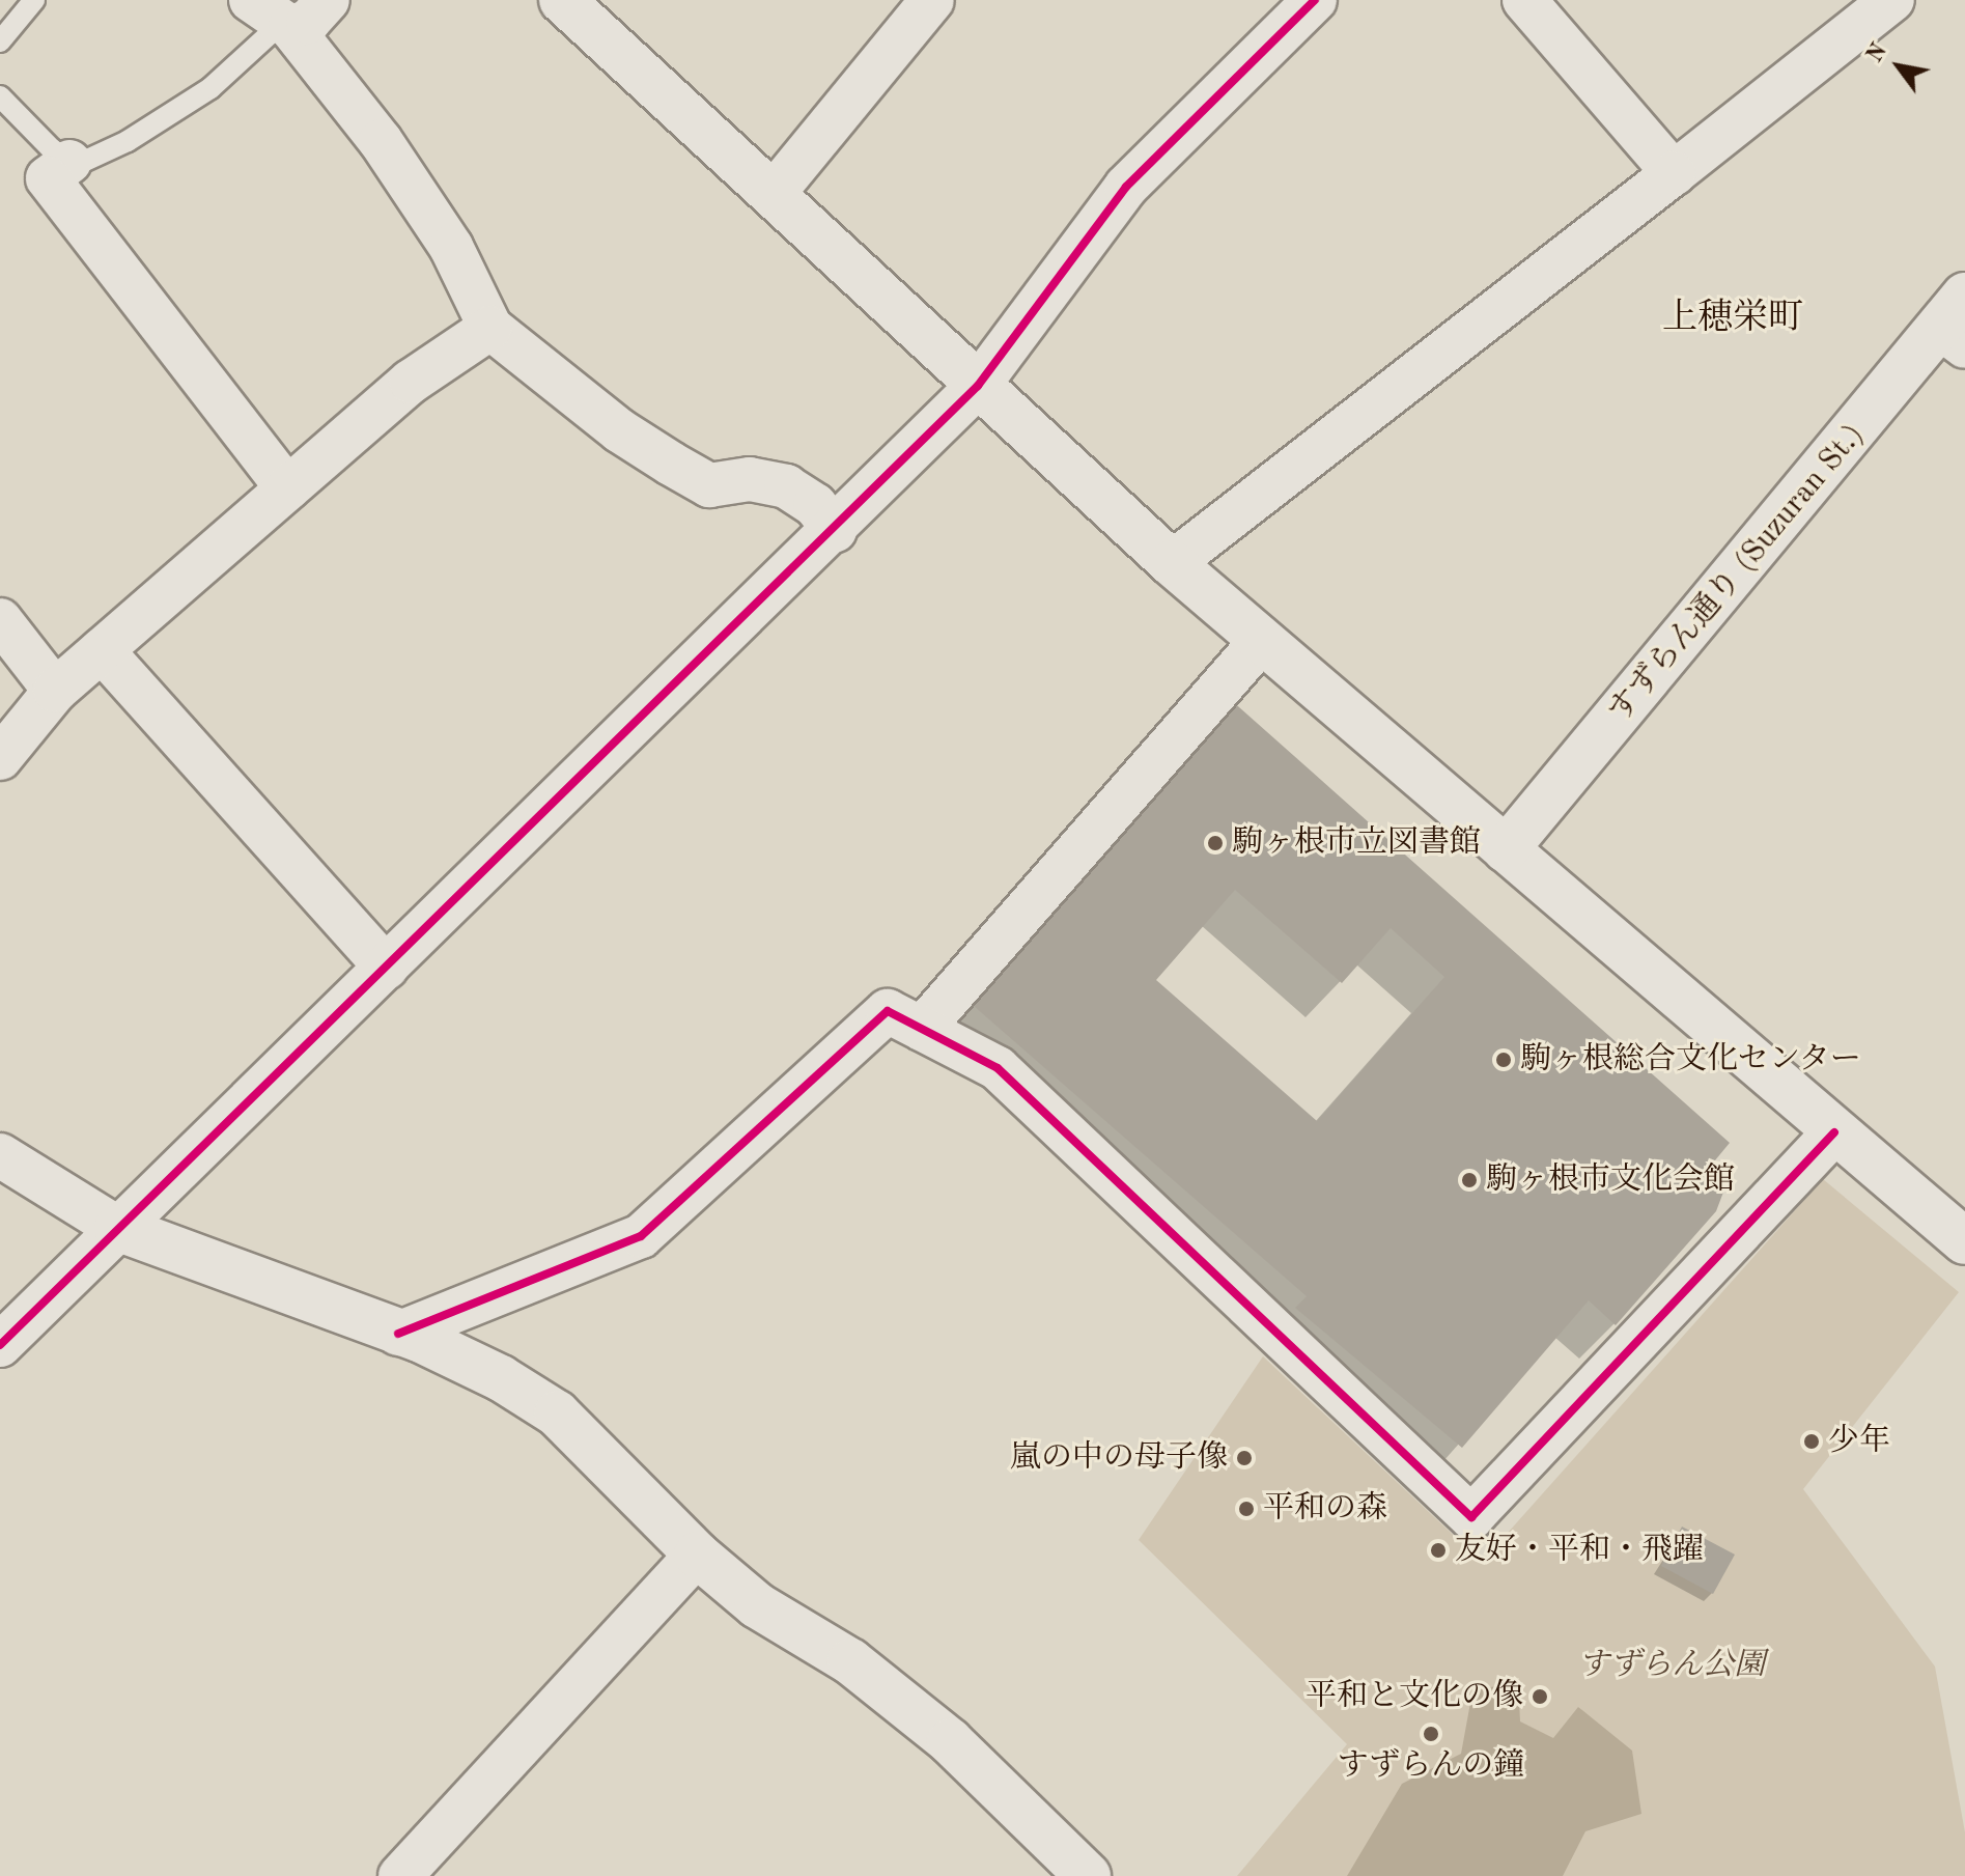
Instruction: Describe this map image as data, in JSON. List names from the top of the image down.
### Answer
{
  "streets": {
    "street": ["すずらん通り (Suzuran St.)"]
  },
  "districts": ["上穂栄町"],
  "parks": ["すずらん公園"],
  "places": [
    "駒ヶ根市立図書館",
    "駒ヶ根総合文化センター",
    "駒ヶ根市文化会館",
    "少年",
    "嵐の中の母子像",
    "平和の森",
    "友好・平和・飛躍",
    "平和と文化の像",
    "すずらんの鐘"
  ],
  "north": "top left"
}
